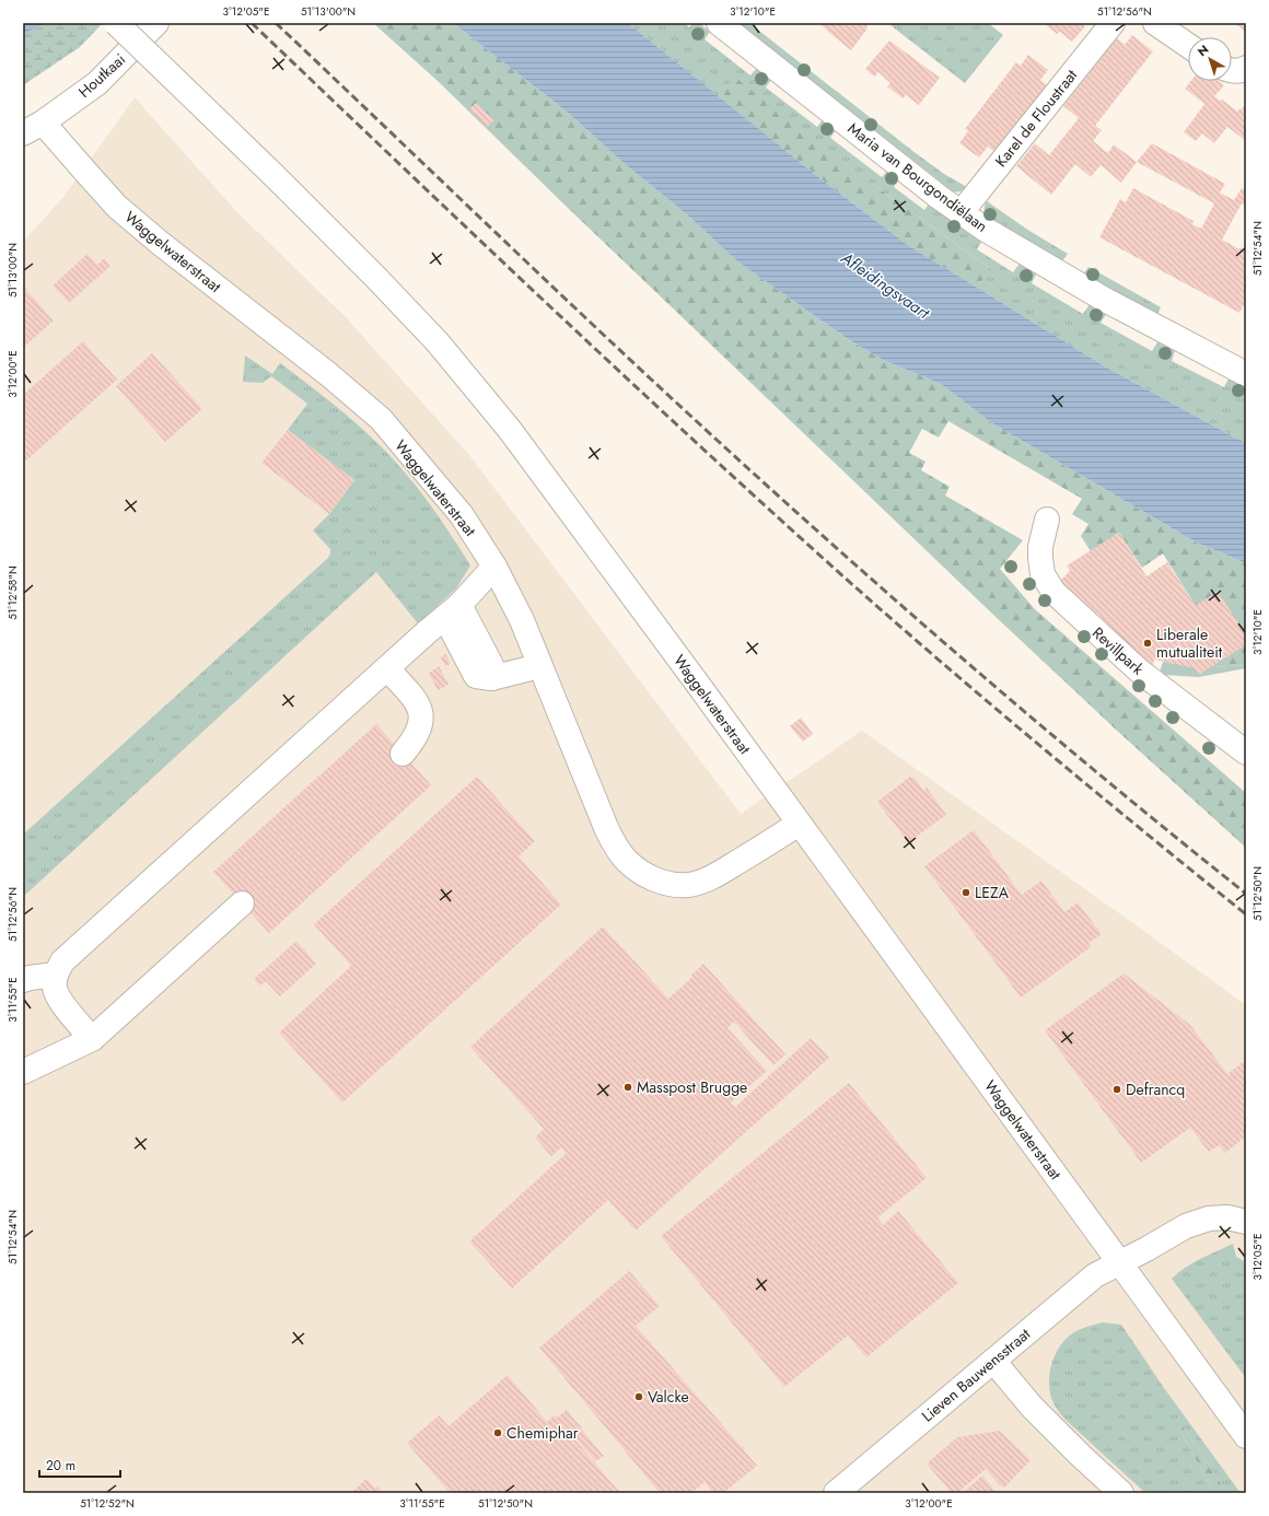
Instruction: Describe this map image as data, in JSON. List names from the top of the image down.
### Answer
{
  "streets": {
    "street": [
      "Houtkaai",
      "Karel de Floustraat",
      "Maria van Bourgondiëlaan",
      "Waggelwaterstraat",
      "Revillpark",
      "Lieven Bauwensstraat"
    ]
  },
  "crossings": [
    ["Houtkaai", "Waggelwaterstraat"],
    ["Karel de Floustraat", "Maria van Bourgondiëlaan"],
    ["Waggelwaterstraat", "Lieven Bauwensstraat"]
  ],
  "water": ["Afleidingsvaart"],
  "places": [
    "Liberale mutualiteit",
    "LEZA",
    "Masspost Brugge",
    "Defrancq",
    "Valcke",
    "Chemiphar"
  ],
  "scale_bar": "20 m",
  "north": "top left",
  "coordinates": [
    "3°12'05\"E",
    "51°13'00\"N",
    "3°12'10\"E",
    "51°12'56\"N",
    "51°12'54\"N",
    "3°12'00\"E",
    "51°12'58\"N",
    "51°12'50\"N",
    "3°11'55\"E",
    "51°12'52\"N"
  ]
}
